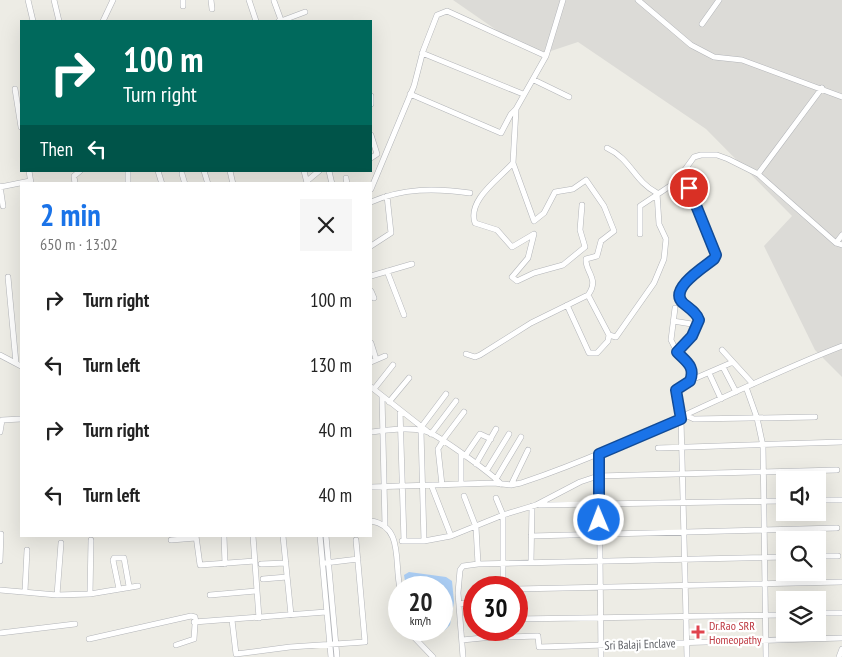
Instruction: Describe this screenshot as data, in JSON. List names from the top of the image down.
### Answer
{
  "streets": {
    "street": ["Sri Balaji Enclave"]
  },
  "places": {
    "health": ["Dr.Rao SRR Homeopathy"]
  },
  "page": {
    "turn": ["100 m", "Turn right"],
    "then": "Then",
    "heading": ["2 min", "650 m · 13:02"],
    "list": [
      {
        "name": "Turn right",
        "value": "100 m"
      },
      {
        "name": "Turn left",
        "value": "130 m"
      },
      {
        "name": "Turn right",
        "value": "40 m"
      },
      {
        "name": "Turn left",
        "value": "40 m"
      }
    ],
    "speed": "20 km/h",
    "limit": "30"
  }
}
